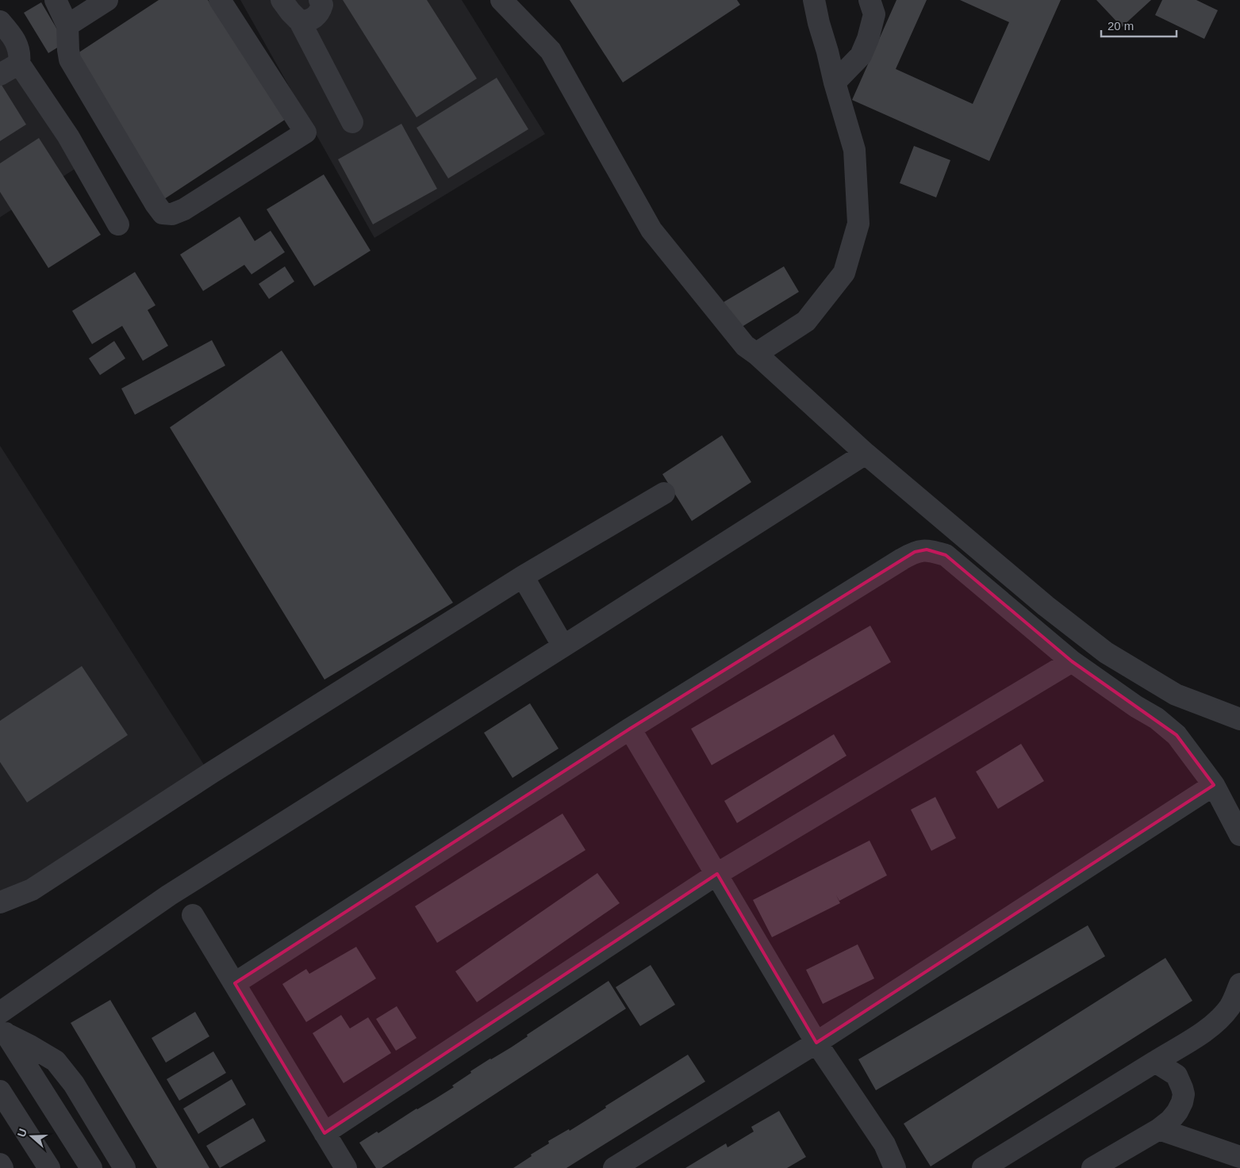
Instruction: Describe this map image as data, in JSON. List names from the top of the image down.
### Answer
{
  "scale_bar": "20 m",
  "north": "left"
}
